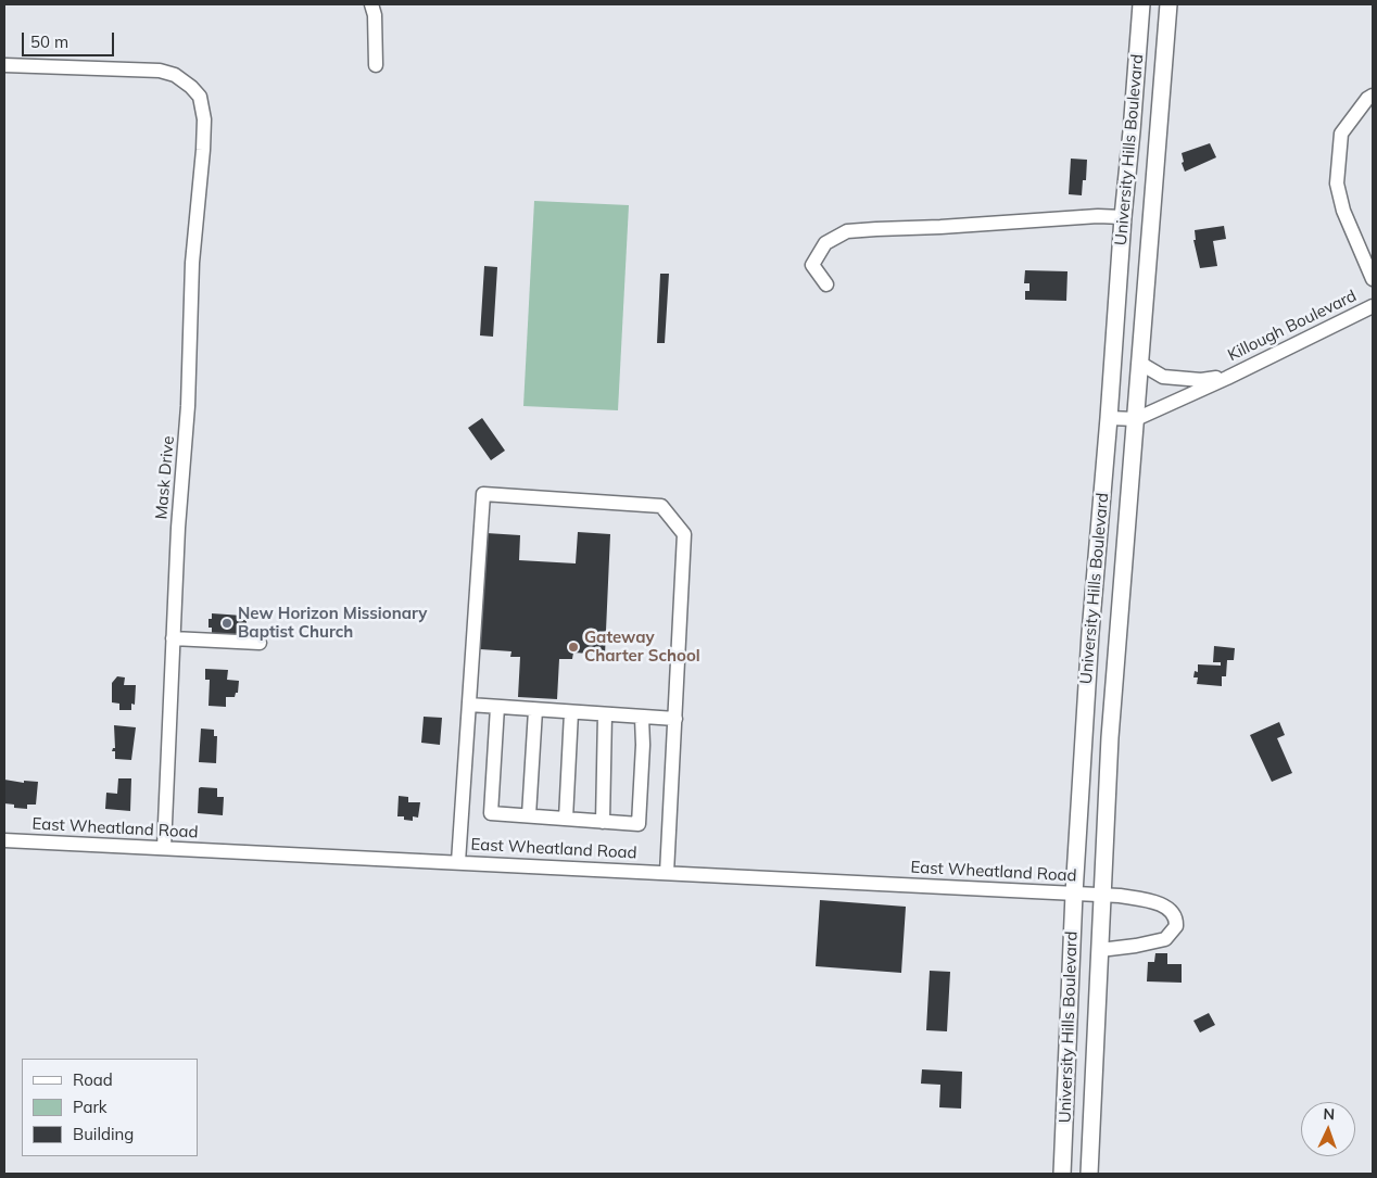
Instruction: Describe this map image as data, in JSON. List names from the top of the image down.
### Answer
{
  "streets": {
    "main road": ["University Hills Boulevard"],
    "street": ["Killough Boulevard", "Mask Drive", "East Wheatland Road"]
  },
  "crossings": [
    ["University Hills Boulevard", "Killough Boulevard"],
    ["University Hills Boulevard", "East Wheatland Road"],
    ["Mask Drive", "East Wheatland Road"]
  ],
  "places": ["New Horizon Missionary Baptist Church", "Gateway Charter School"],
  "legend": ["Road", "Park", "Building"],
  "scale_bar": "50 m",
  "north": "top"
}
